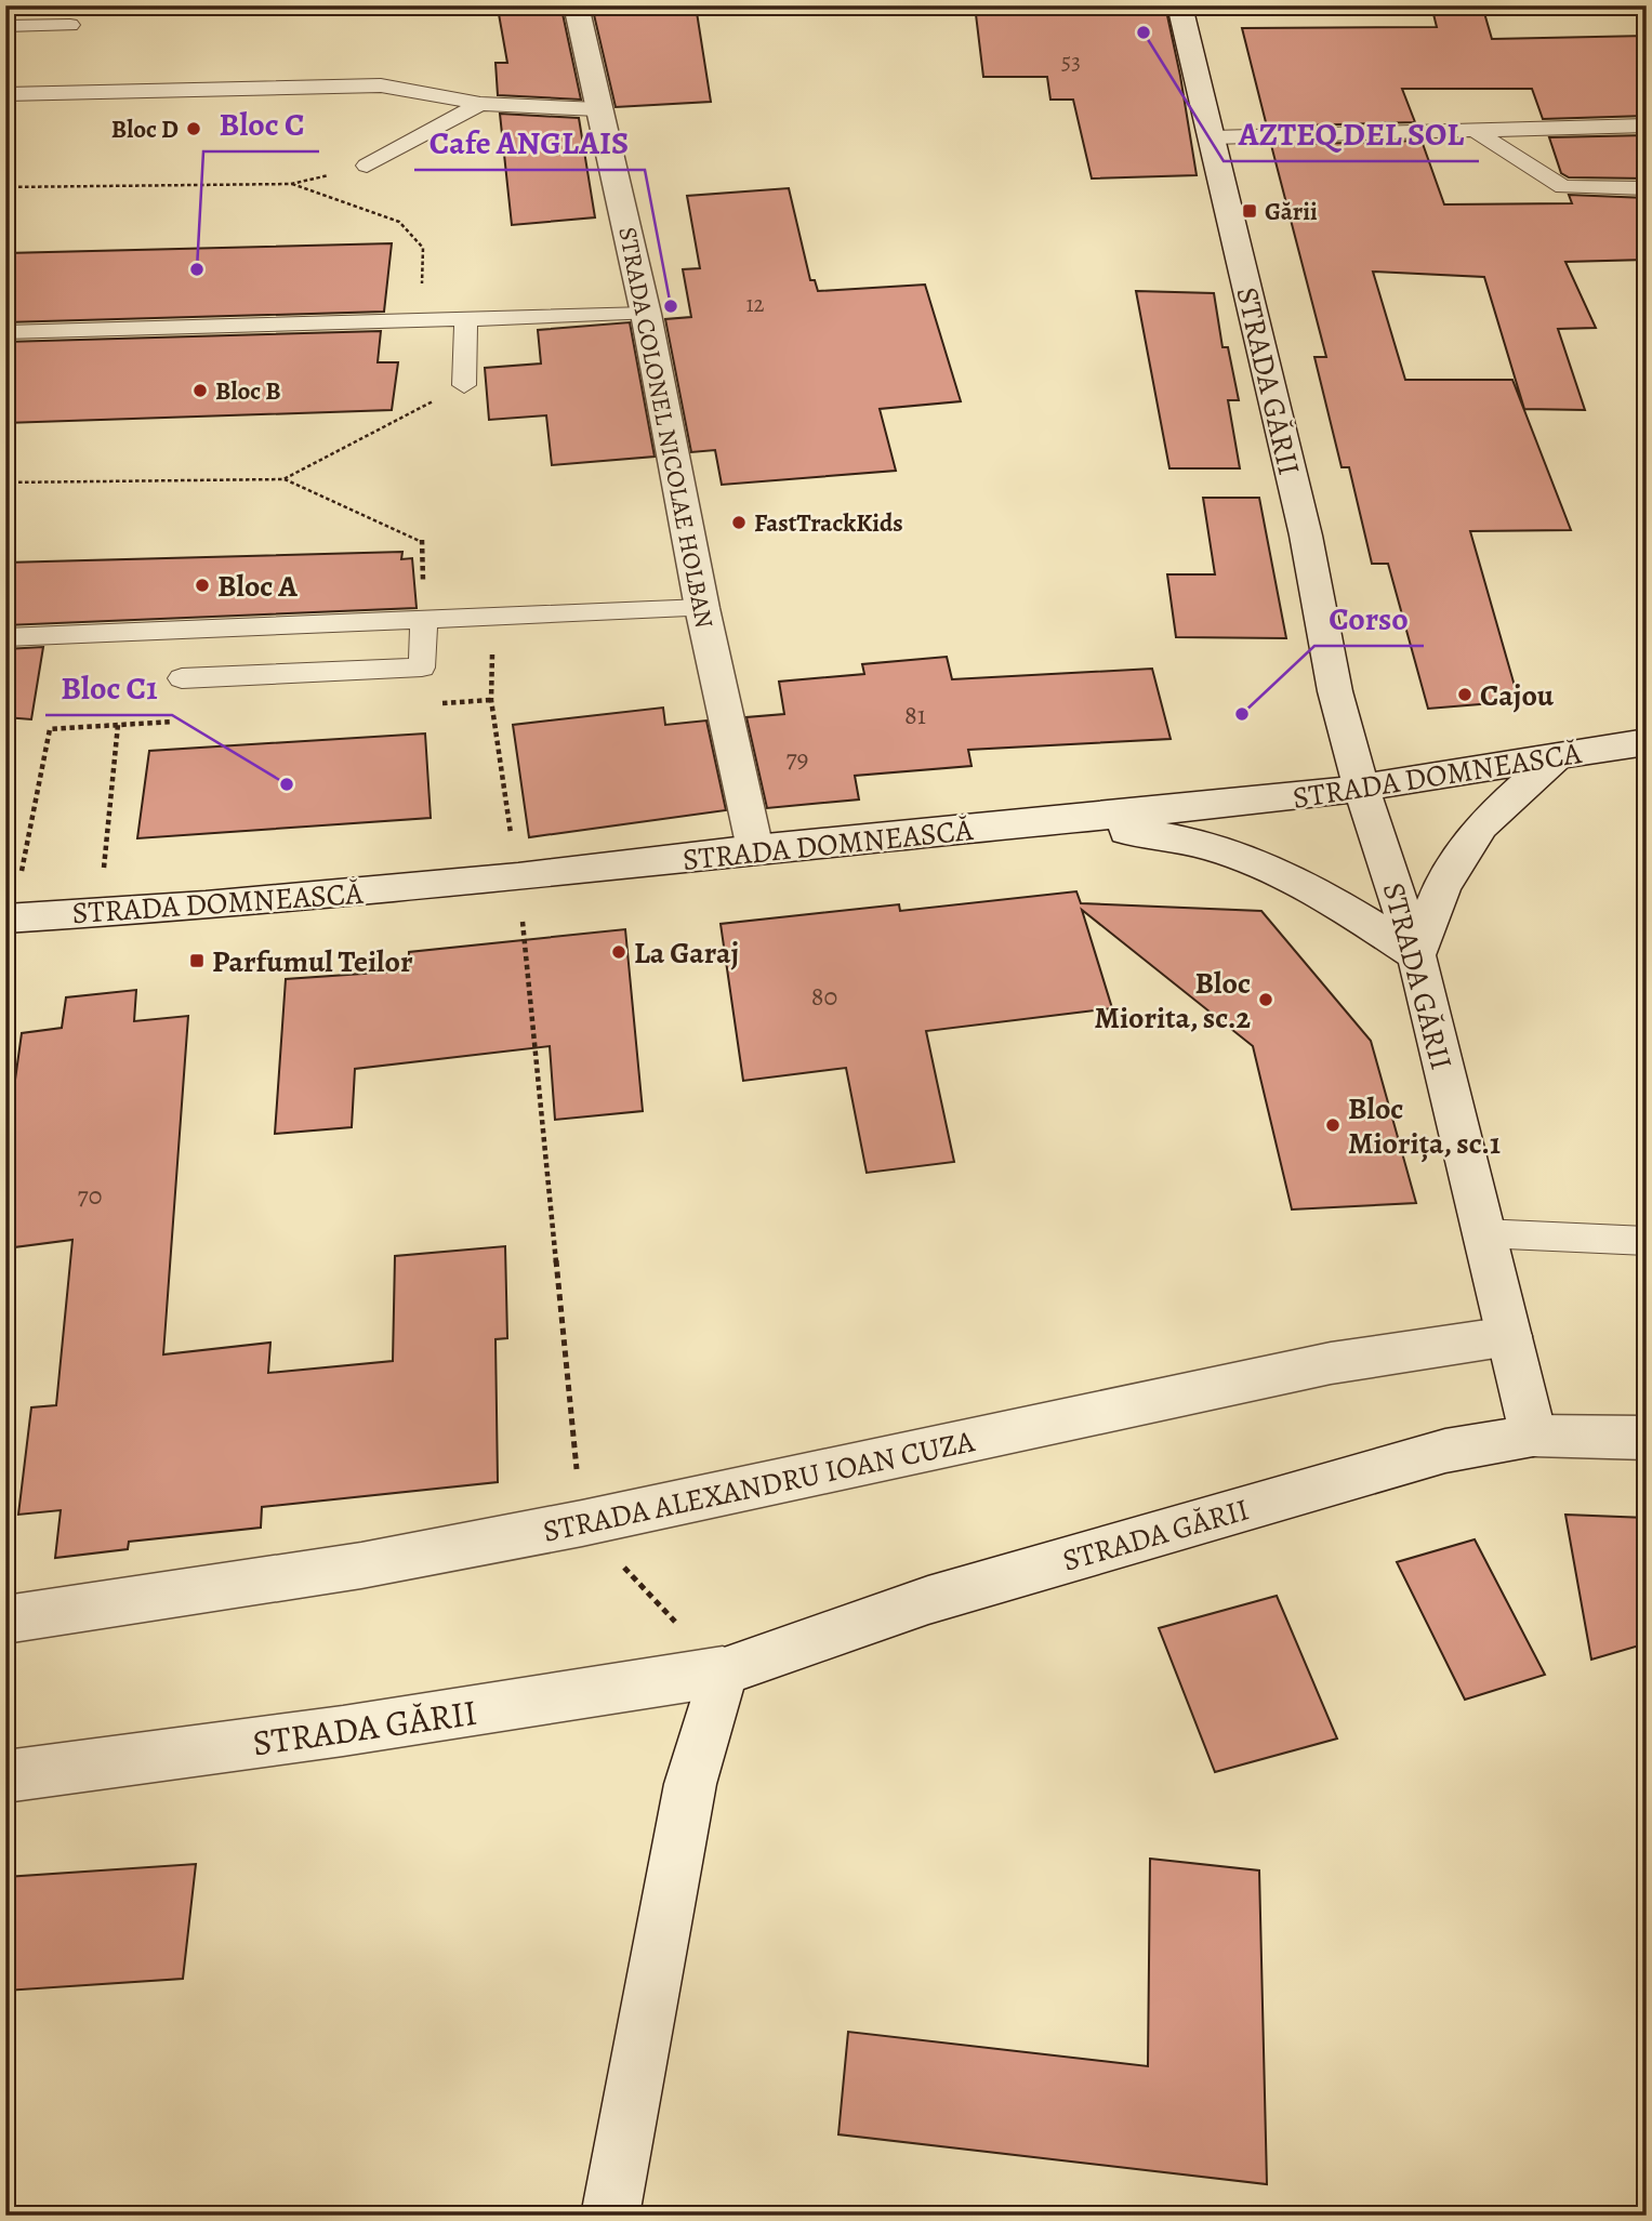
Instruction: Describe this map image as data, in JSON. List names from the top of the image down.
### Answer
{
  "streets": {
    "main road": [
      "STRADA GĂRII",
      "STRADA COLONEL NICOLAE HOLBAN",
      "STRADA DOMNEASCĂ",
      "STRADA ALEXANDRU IOAN CUZA"
    ]
  },
  "crossings": [
    ["STRADA GĂRII", "STRADA DOMNEASCĂ"],
    ["STRADA GĂRII", "STRADA ALEXANDRU IOAN CUZA"],
    ["STRADA COLONEL NICOLAE HOLBAN", "STRADA DOMNEASCĂ"]
  ],
  "places": {
    "other": [
      "AZTEQ DEL SOL",
      "Bloc D",
      "Bloc C",
      "Cafe ANGLAIS",
      "Bloc B",
      "FastTrackKids",
      "Bloc A",
      "Cajou",
      "Corso",
      "Bloc C1",
      "La Garaj",
      "Bloc Miorita, sc.2",
      "Bloc Miorița, sc.1"
    ],
    "transit": ["Gării", "Parfumul Teilor"]
  },
  "house_numbers": [
    "53",
    "12",
    "81",
    "79",
    "80",
    "70"
  ]
}
